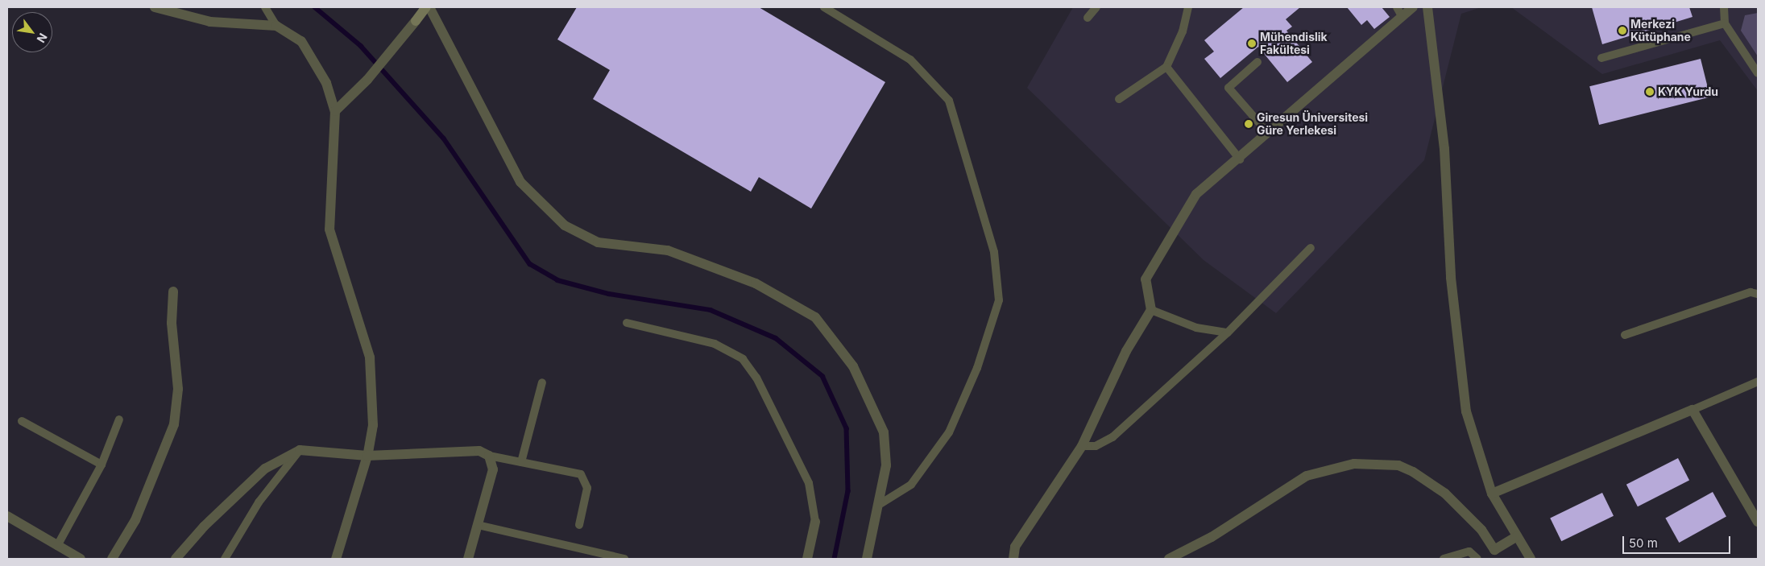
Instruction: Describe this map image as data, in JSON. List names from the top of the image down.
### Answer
{
  "places": [
    "Merkezi Kütüphane",
    "Mühendislik Fakültesi",
    "KYK Yurdu",
    "Giresun Üniversitesi Güre Yerlekesi"
  ],
  "scale_bar": "50 m",
  "north": "bottom right"
}
